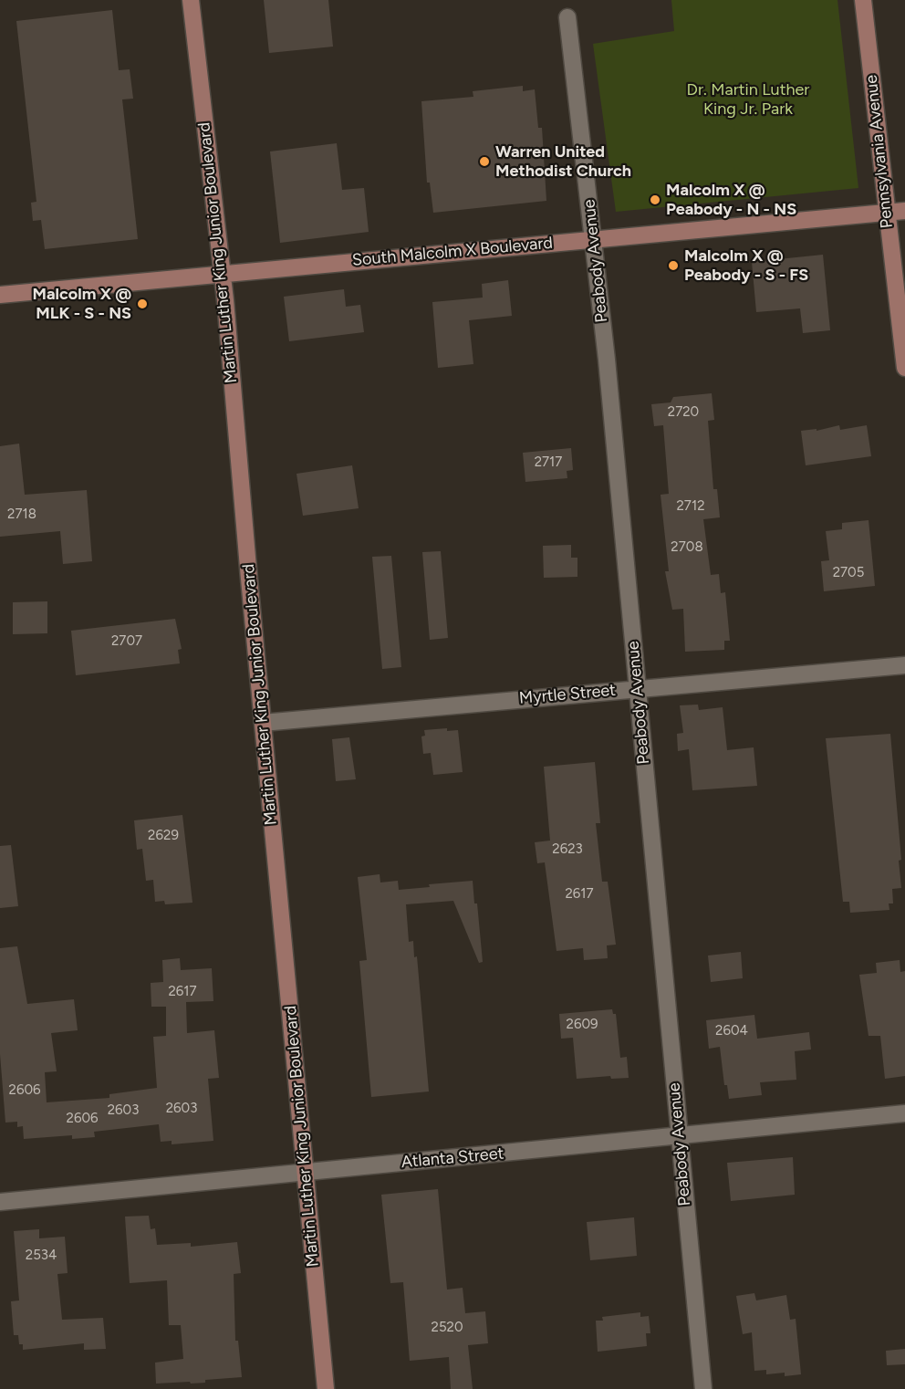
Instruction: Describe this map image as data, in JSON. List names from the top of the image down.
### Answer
{
  "streets": {
    "main road": ["Pennsylvania Avenue", "South Malcolm X Boulevard", "Martin Luther King Junior Boulevard"],
    "street": ["Peabody Avenue", "Myrtle Street", "Atlanta Street"]
  },
  "crossings": [
    ["Pennsylvania Avenue", "South Malcolm X Boulevard"],
    ["South Malcolm X Boulevard", "Martin Luther King Junior Boulevard"],
    ["South Malcolm X Boulevard", "Peabody Avenue"],
    ["Martin Luther King Junior Boulevard", "Myrtle Street"],
    ["Martin Luther King Junior Boulevard", "Atlanta Street"],
    ["Peabody Avenue", "Myrtle Street"],
    ["Peabody Avenue", "Atlanta Street"]
  ],
  "parks": ["Dr. Martin Luther King Jr. Park"],
  "places": [
    "Warren United Methodist Church",
    "Malcolm X @ Peabody - N - NS",
    "Malcolm X @ Peabody - S - FS",
    "Malcolm X @ MLK - S - NS"
  ],
  "house_numbers": [
    "2720",
    "2717",
    "2712",
    "2718",
    "2708",
    "2705",
    "2707",
    "2629",
    "2623",
    "2617",
    "2617",
    "2609",
    "2604",
    "2606",
    "2603",
    "2603",
    "2606",
    "2534",
    "2520"
  ]
}
